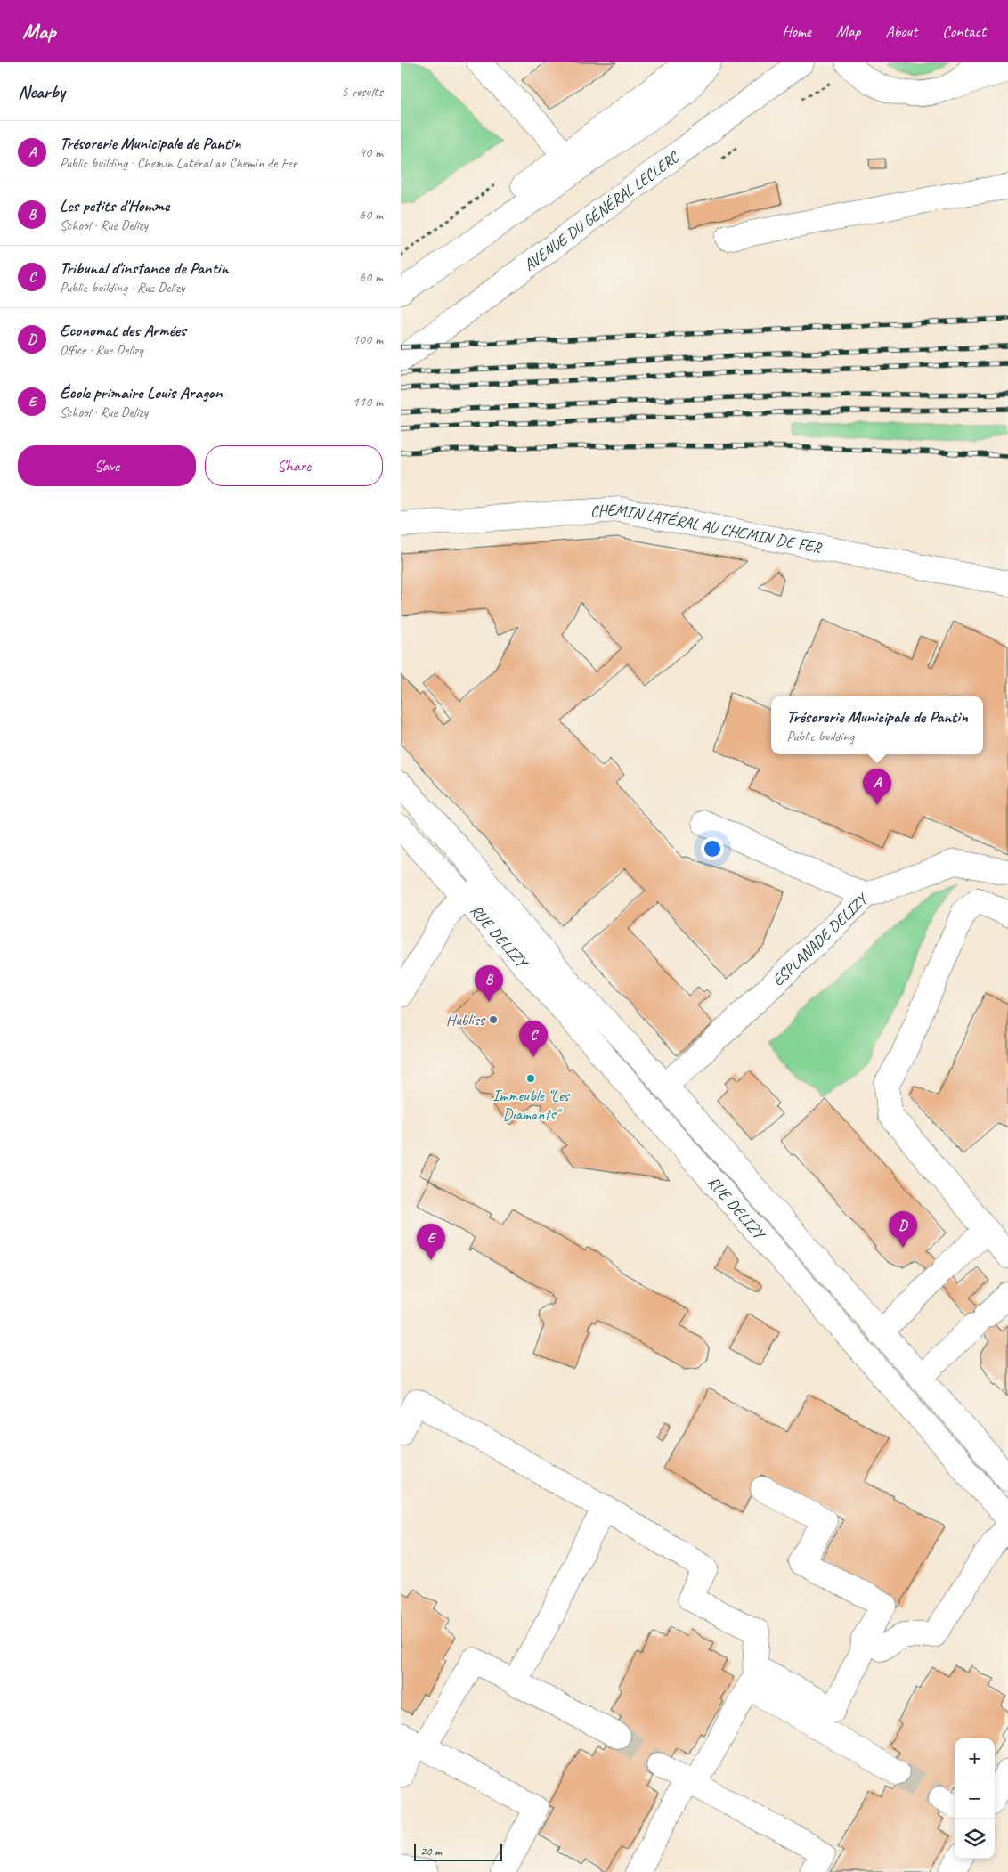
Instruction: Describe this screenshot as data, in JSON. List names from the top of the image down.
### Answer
{
  "streets": {
    "main road": [
      "AVENUE DU GÉNÉRAL LECLERC",
      "CHEMIN LATÉRAL AU CHEMIN DE FER",
      "RUE DELIZY",
      "ESPLANADE DELIZY"
    ]
  },
  "crossings": [
    ["RUE DELIZY", "ESPLANADE DELIZY"]
  ],
  "places": ["Hubliss", "Immeuble \"Les Diamants\""],
  "scale_bar": "20 m",
  "page": {
    "header": "Map",
    "nav": [
      "Home",
      "Map",
      "About",
      "Contact"
    ],
    "heading": ["Nearby", "5 results"],
    "list": [
      {
        "mark": "A",
        "name": "Trésorerie Municipale de Pantin",
        "note": "Public building · Chemin Latéral au Chemin de Fer",
        "value": "40 m"
      },
      {
        "mark": "B",
        "name": "Les petits d'Homme",
        "note": "School · Rue Delizy",
        "value": "60 m"
      },
      {
        "mark": "C",
        "name": "Tribunal d'instance de Pantin",
        "note": "Public building · Rue Delizy",
        "value": "60 m"
      },
      {
        "mark": "D",
        "name": "Economat des Armées",
        "note": "Office · Rue Delizy",
        "value": "100 m"
      },
      {
        "mark": "E",
        "name": "École primaire Louis Aragon",
        "note": "School · Rue Delizy",
        "value": "110 m"
      }
    ],
    "buttons": ["Save", "Share"],
    "popup": ["Trésorerie Municipale de Pantin", "Public building"],
    "pins": [
      "A",
      "B",
      "C",
      "D",
      "E"
    ],
    "map_buttons": ["+", "−"],
    "scale": "20 m"
  }
}
